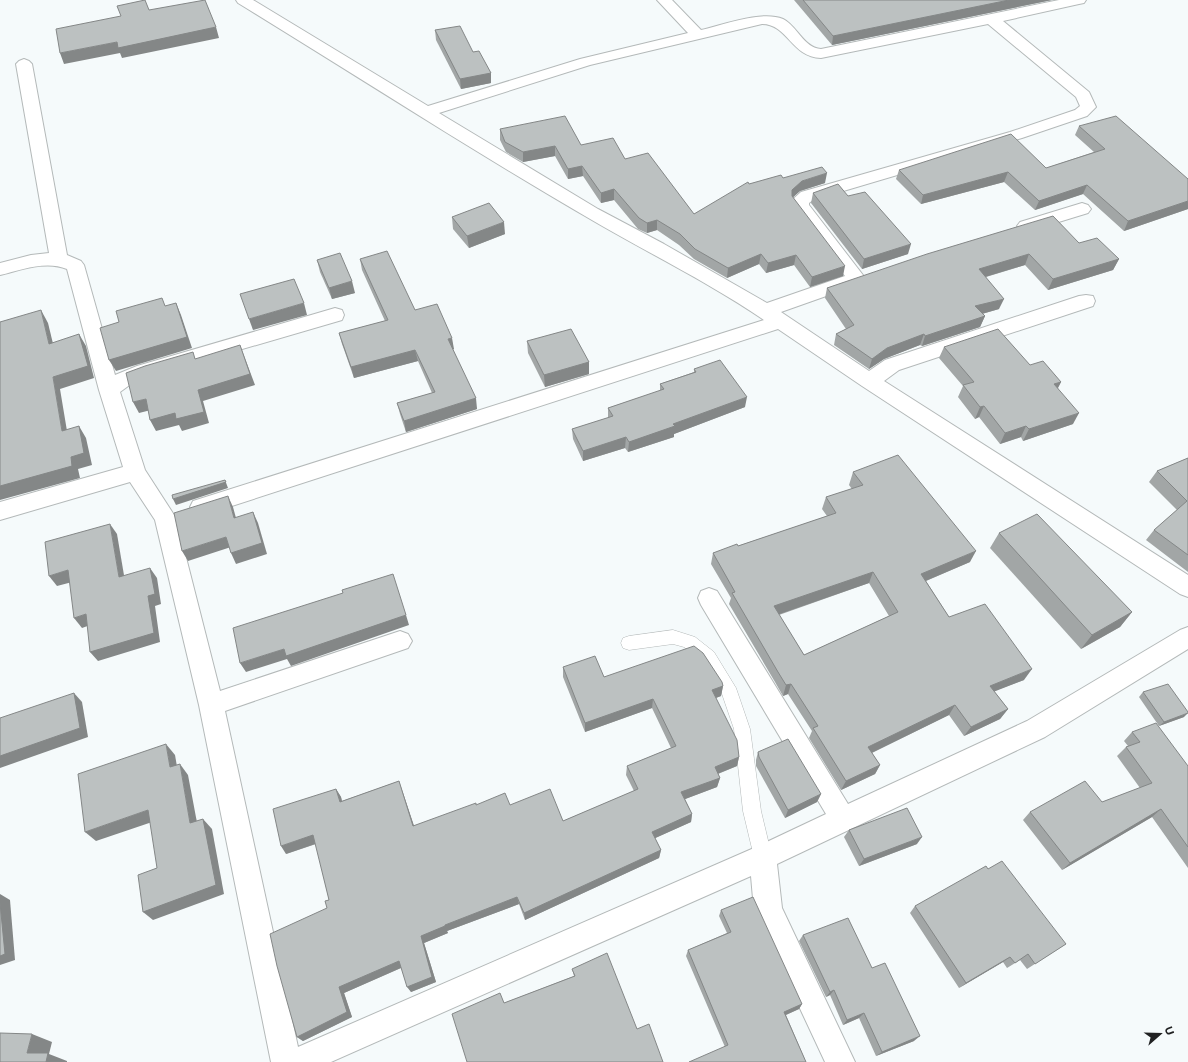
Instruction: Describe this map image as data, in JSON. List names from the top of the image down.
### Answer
{
  "north": "right"
}
